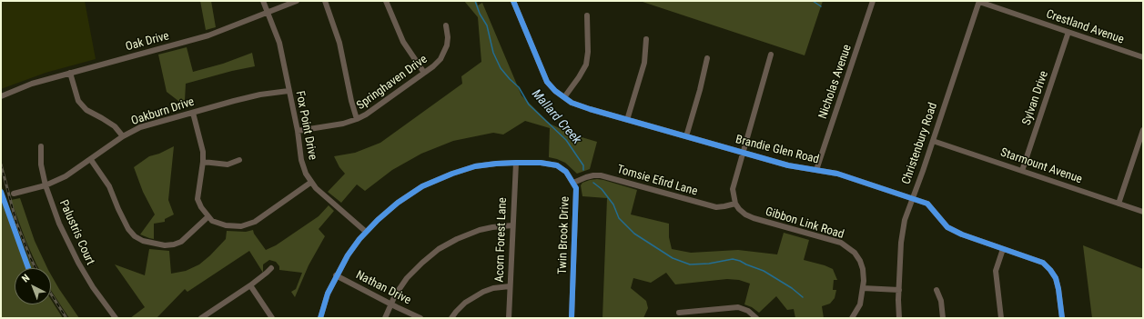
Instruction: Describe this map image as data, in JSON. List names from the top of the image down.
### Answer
{
  "streets": {
    "street": [
      "Crestland Avenue",
      "Oak Drive",
      "Nicholas Avenue",
      "Springhaven Drive",
      "Sylvan Drive",
      "Oakburn Drive",
      "Fox Point Drive",
      "Christenbury Road",
      "Brandie Glen Road",
      "Starmount Avenue",
      "Tomsie Efird Lane",
      "Gibbon Link Road",
      "Palustris Court",
      "Twin Brook Drive",
      "Acorn Forest Lane",
      "Nathan Drive"
    ]
  },
  "crossings": [
    ["Crestland Avenue", "Sylvan Drive"],
    ["Crestland Avenue", "Christenbury Road"],
    ["Oak Drive", "Fox Point Drive"],
    ["Nicholas Avenue", "Brandie Glen Road"],
    ["Springhaven Drive", "Fox Point Drive"],
    ["Sylvan Drive", "Starmount Avenue"],
    ["Oakburn Drive", "Fox Point Drive"],
    ["Oakburn Drive", "Palustris Court"],
    ["Fox Point Drive", "Twin Brook Drive"],
    ["Christenbury Road", "Brandie Glen Road"],
    ["Christenbury Road", "Starmount Avenue"],
    ["Tomsie Efird Lane", "Gibbon Link Road"],
    ["Tomsie Efird Lane", "Twin Brook Drive"],
    ["Twin Brook Drive", "Acorn Forest Lane"],
    ["Twin Brook Drive", "Nathan Drive"]
  ],
  "water": ["Mallard Creek"],
  "north": "top left"
}
